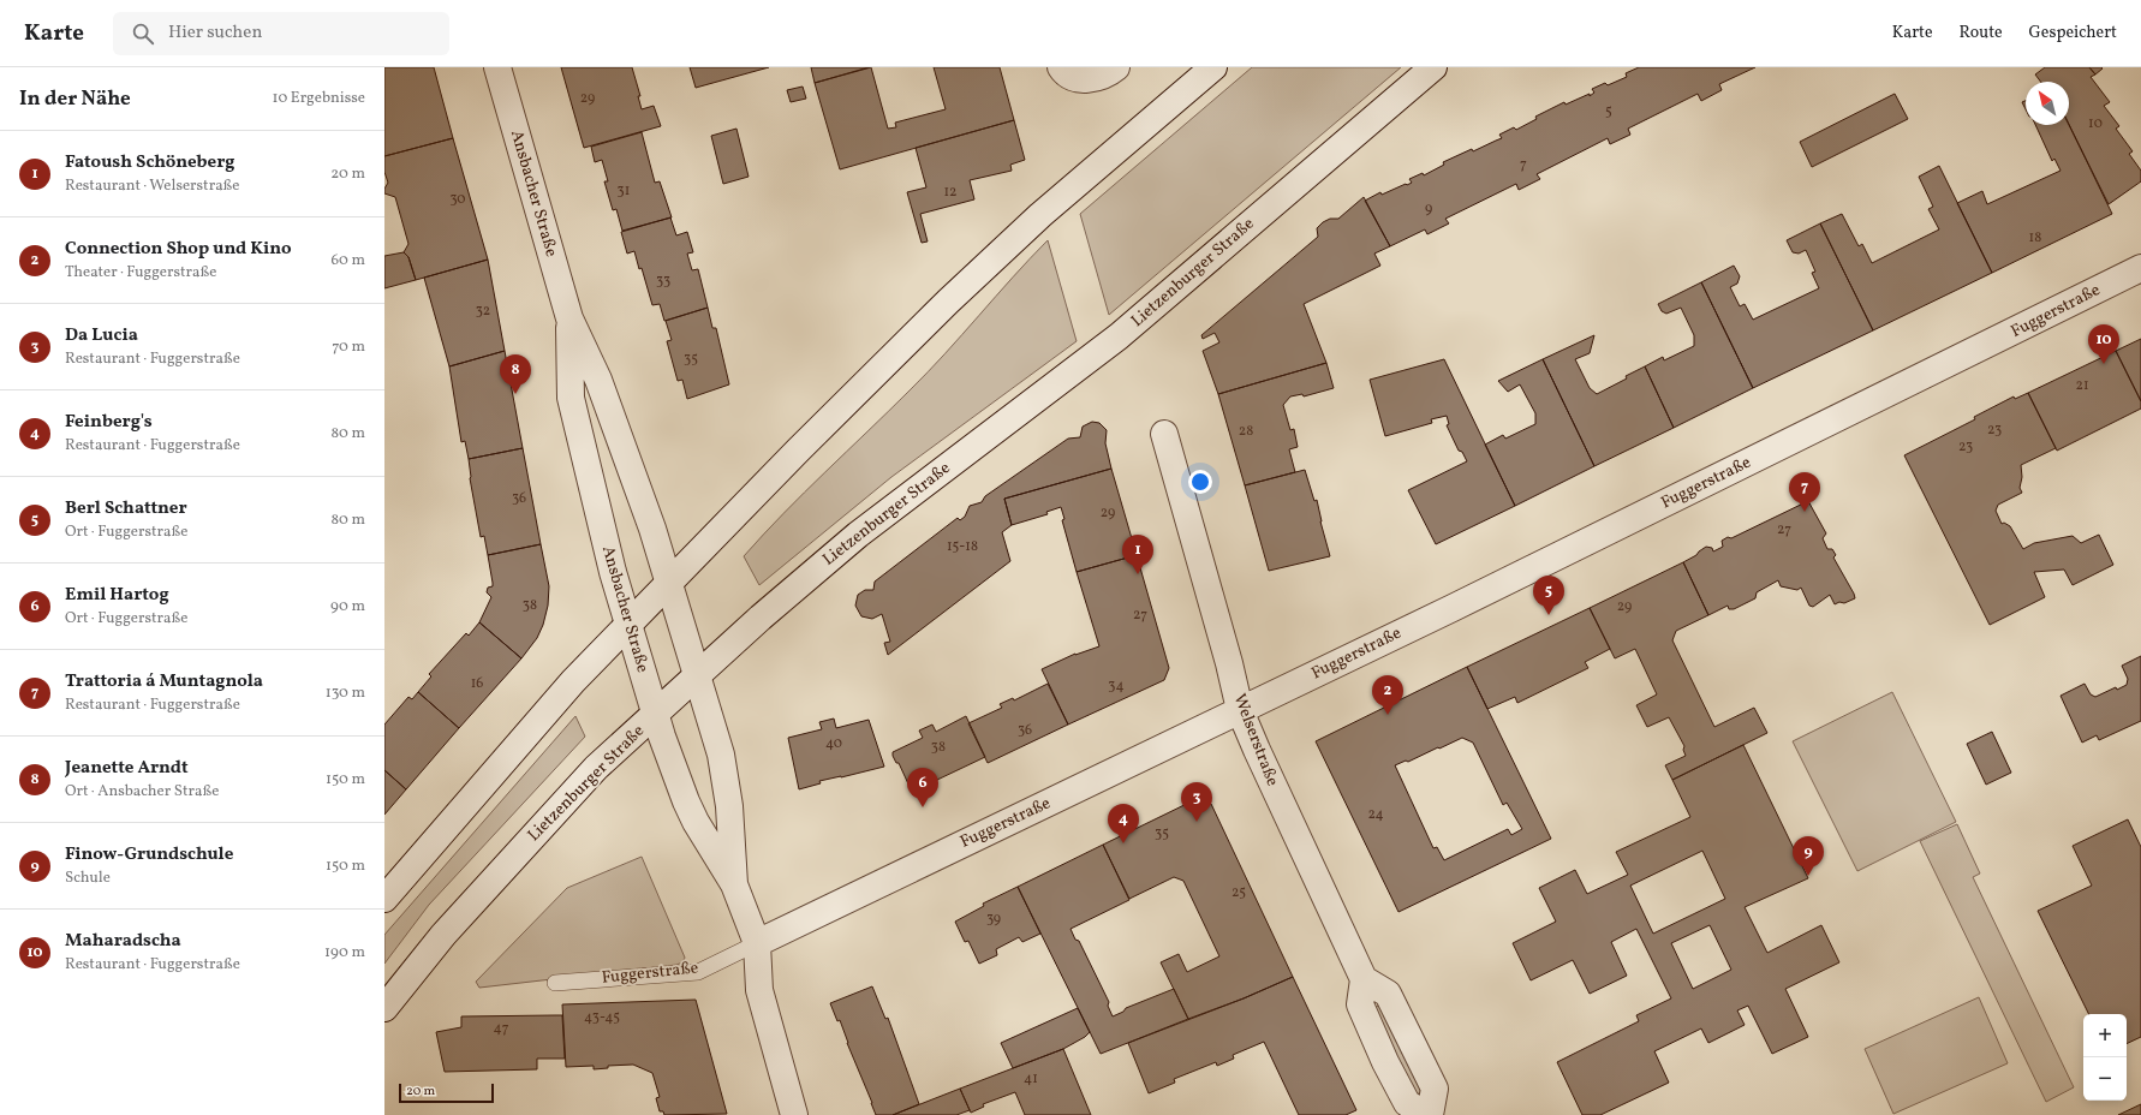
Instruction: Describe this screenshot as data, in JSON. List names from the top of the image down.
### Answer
{
  "streets": {
    "street": [
      "Ansbacher Straße",
      "Lietzenburger Straße",
      "Fuggerstraße",
      "Welserstraße"
    ]
  },
  "crossings": [
    ["Ansbacher Straße", "Lietzenburger Straße"],
    ["Ansbacher Straße", "Fuggerstraße"],
    ["Fuggerstraße", "Welserstraße"]
  ],
  "house_numbers": [
    "29",
    "5",
    "10",
    "7",
    "31",
    "12",
    "30",
    "9",
    "18",
    "33",
    "32",
    "35",
    "21",
    "23",
    "28",
    "23",
    "36",
    "29",
    "27",
    "15-18",
    "38",
    "29",
    "27",
    "16",
    "34",
    "36",
    "40",
    "38",
    "24",
    "35",
    "25",
    "39",
    "43-45",
    "47",
    "41"
  ],
  "scale_bar": "20 m",
  "north": "top left",
  "page": {
    "header": "Karte",
    "search": "Hier suchen",
    "nav": ["Karte", "Route", "Gespeichert"],
    "heading": ["In der Nähe", "10 Ergebnisse"],
    "list": [
      {
        "mark": "1",
        "name": "Fatoush Schöneberg",
        "note": "Restaurant · Welserstraße",
        "value": "20 m"
      },
      {
        "mark": "2",
        "name": "Connection Shop und Kino",
        "note": "Theater · Fuggerstraße",
        "value": "60 m"
      },
      {
        "mark": "3",
        "name": "Da Lucia",
        "note": "Restaurant · Fuggerstraße",
        "value": "70 m"
      },
      {
        "mark": "4",
        "name": "Feinberg's",
        "note": "Restaurant · Fuggerstraße",
        "value": "80 m"
      },
      {
        "mark": "5",
        "name": "Berl Schattner",
        "note": "Ort · Fuggerstraße",
        "value": "80 m"
      },
      {
        "mark": "6",
        "name": "Emil Hartog",
        "note": "Ort · Fuggerstraße",
        "value": "90 m"
      },
      {
        "mark": "7",
        "name": "Trattoria á Muntagnola",
        "note": "Restaurant · Fuggerstraße",
        "value": "130 m"
      },
      {
        "mark": "8",
        "name": "Jeanette Arndt",
        "note": "Ort · Ansbacher Straße",
        "value": "150 m"
      },
      {
        "mark": "9",
        "name": "Finow-Grundschule",
        "note": "Schule",
        "value": "150 m"
      },
      {
        "mark": "10",
        "name": "Maharadscha",
        "note": "Restaurant · Fuggerstraße",
        "value": "190 m"
      }
    ],
    "pins": [
      "10",
      "8",
      "7",
      "1",
      "5",
      "2",
      "6",
      "3",
      "4",
      "9"
    ],
    "map_buttons": ["+", "−"],
    "scale": "20 m"
  }
}
